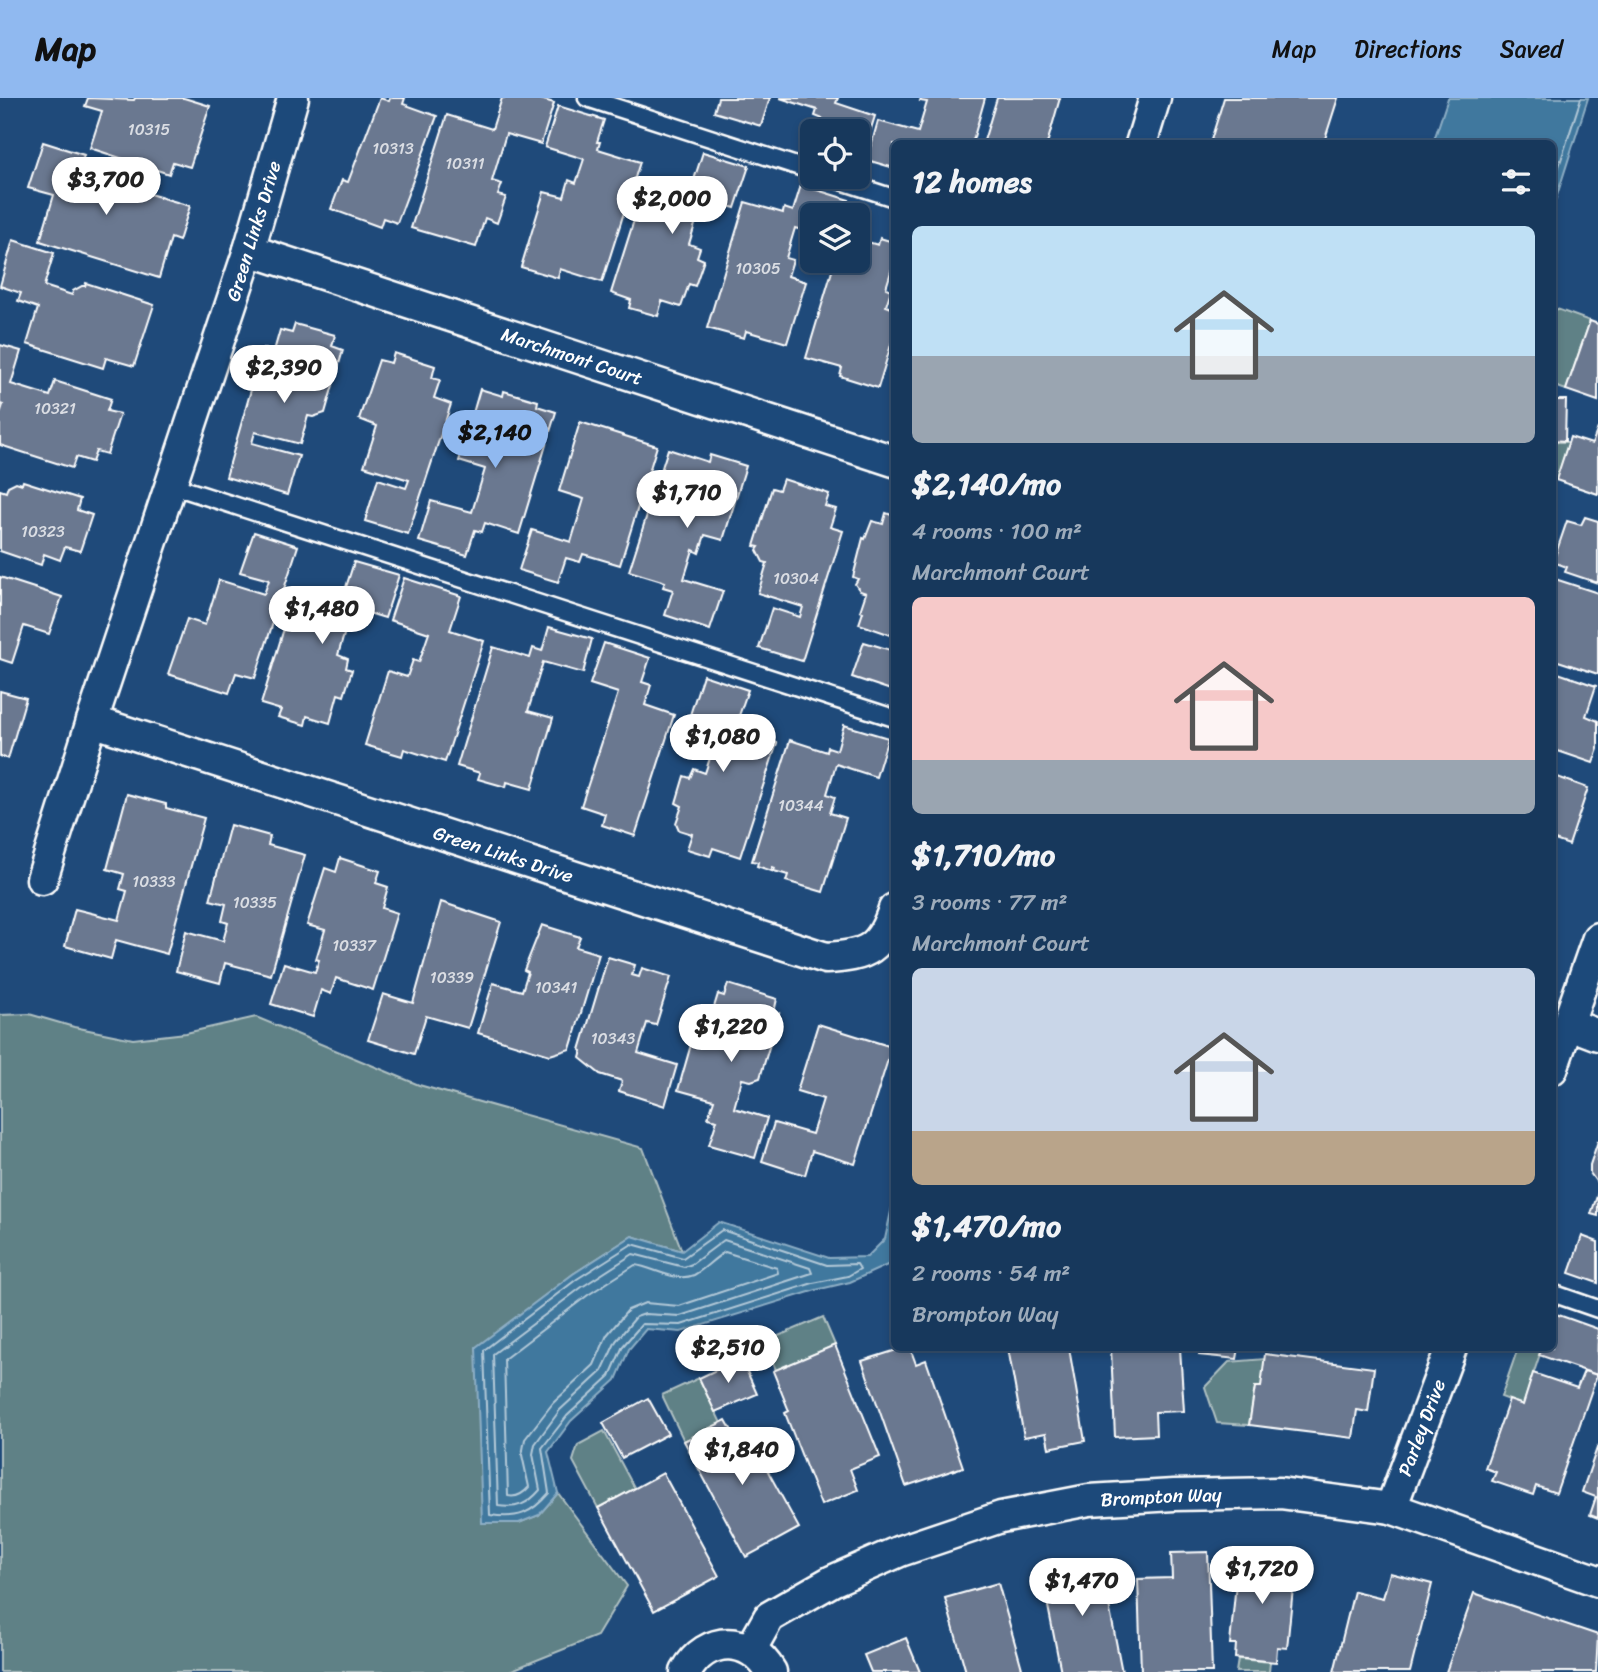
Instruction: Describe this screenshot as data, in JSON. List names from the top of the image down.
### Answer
{
  "streets": {
    "street": [
      "Green Links Drive",
      "Marchmont Court",
      "Parley Drive",
      "Brompton Way"
    ]
  },
  "crossings": [
    ["Green Links Drive", "Marchmont Court"],
    ["Parley Drive", "Brompton Way"]
  ],
  "house_numbers": [
    "10315",
    "10313",
    "10311",
    "10305",
    "10321",
    "10323",
    "10304",
    "10344",
    "10333",
    "10335",
    "10337",
    "10339",
    "10341",
    "10343"
  ],
  "page": {
    "header": "Map",
    "nav": ["Map", "Directions", "Saved"],
    "heading": "12 homes",
    "price": [
      "$3,700",
      "$2,000",
      "$2,390",
      "$2,140",
      "$1,710",
      "$1,480",
      "$1,080",
      "$1,220",
      "$2,510",
      "$1,840",
      "$1,720",
      "$1,470"
    ],
    "list": [
      {
        "name": "$2,140/mo",
        "note": "4 rooms · 100 m² · Marchmont Court"
      },
      {
        "name": "$1,710/mo",
        "note": "3 rooms · 77 m² · Marchmont Court"
      },
      {
        "name": "$1,470/mo",
        "note": "2 rooms · 54 m² · Brompton Way"
      }
    ]
  }
}
